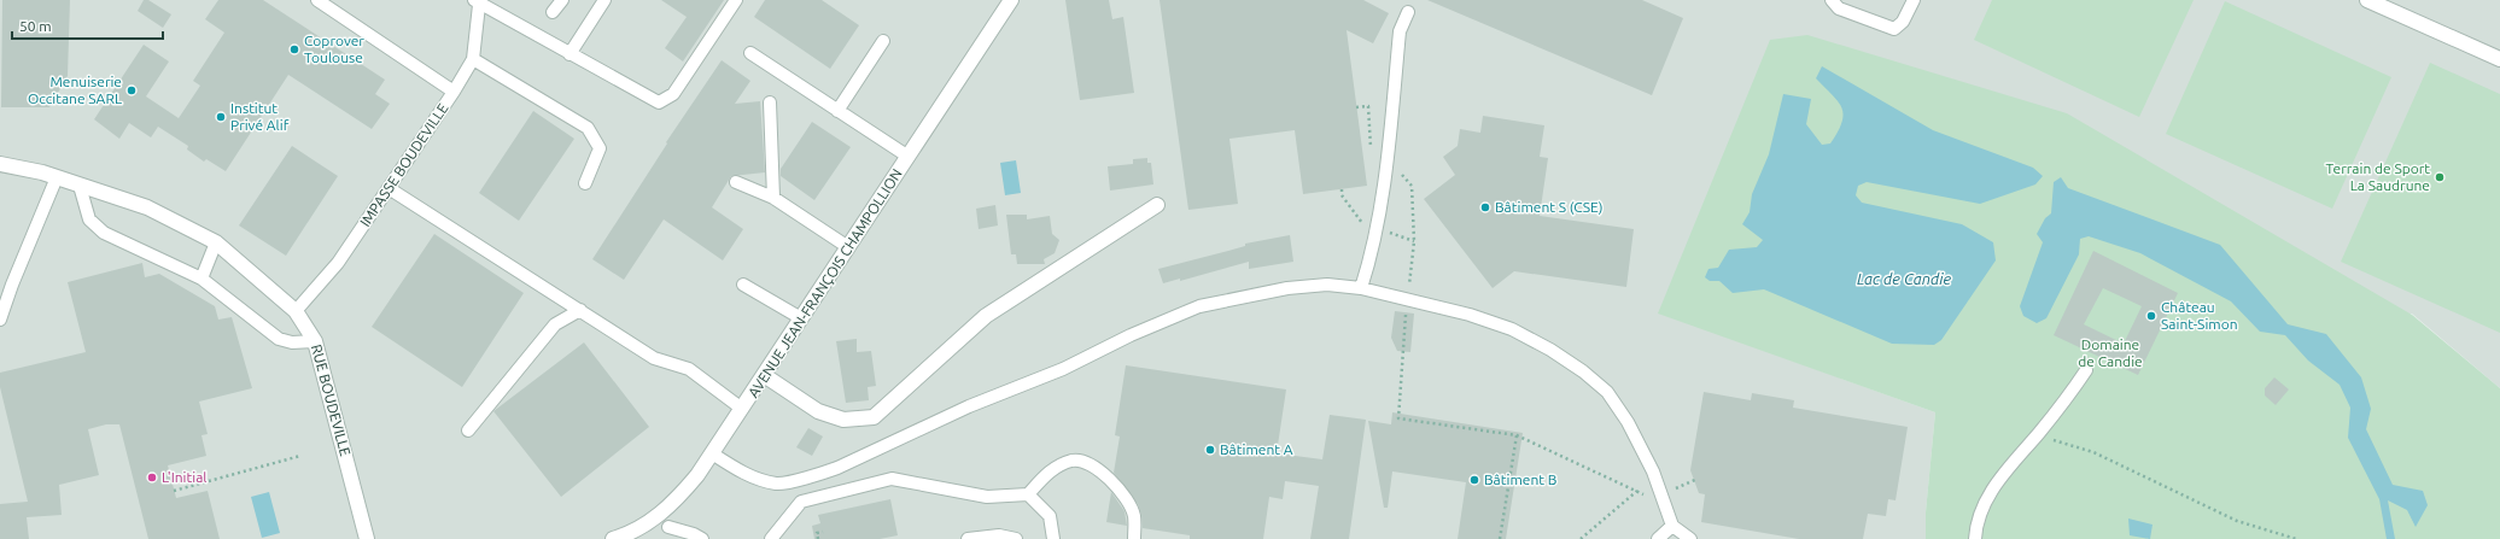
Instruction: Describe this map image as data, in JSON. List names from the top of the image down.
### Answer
{
  "streets": {
    "street": ["AVENUE JEAN-FRANÇOIS CHAMPOLLION", "RUE BOUDEVILLE"],
    "lane": ["IMPASSE BOUDEVILLE"]
  },
  "crossings": [
    ["IMPASSE BOUDEVILLE", "RUE BOUDEVILLE"]
  ],
  "water": ["Lac de Candie"],
  "parks": ["Domaine de Candie"],
  "places": [
    "Coprover Toulouse",
    "Menuiserie Occitane SARL",
    "Institut Privé Alif",
    "Terrain de Sport La Saudrune",
    "Bâtiment S (CSE)",
    "Château Saint-Simon",
    "Bâtiment A",
    "L'Initial",
    "Bâtiment B"
  ],
  "scale_bar": "50 m"
}
